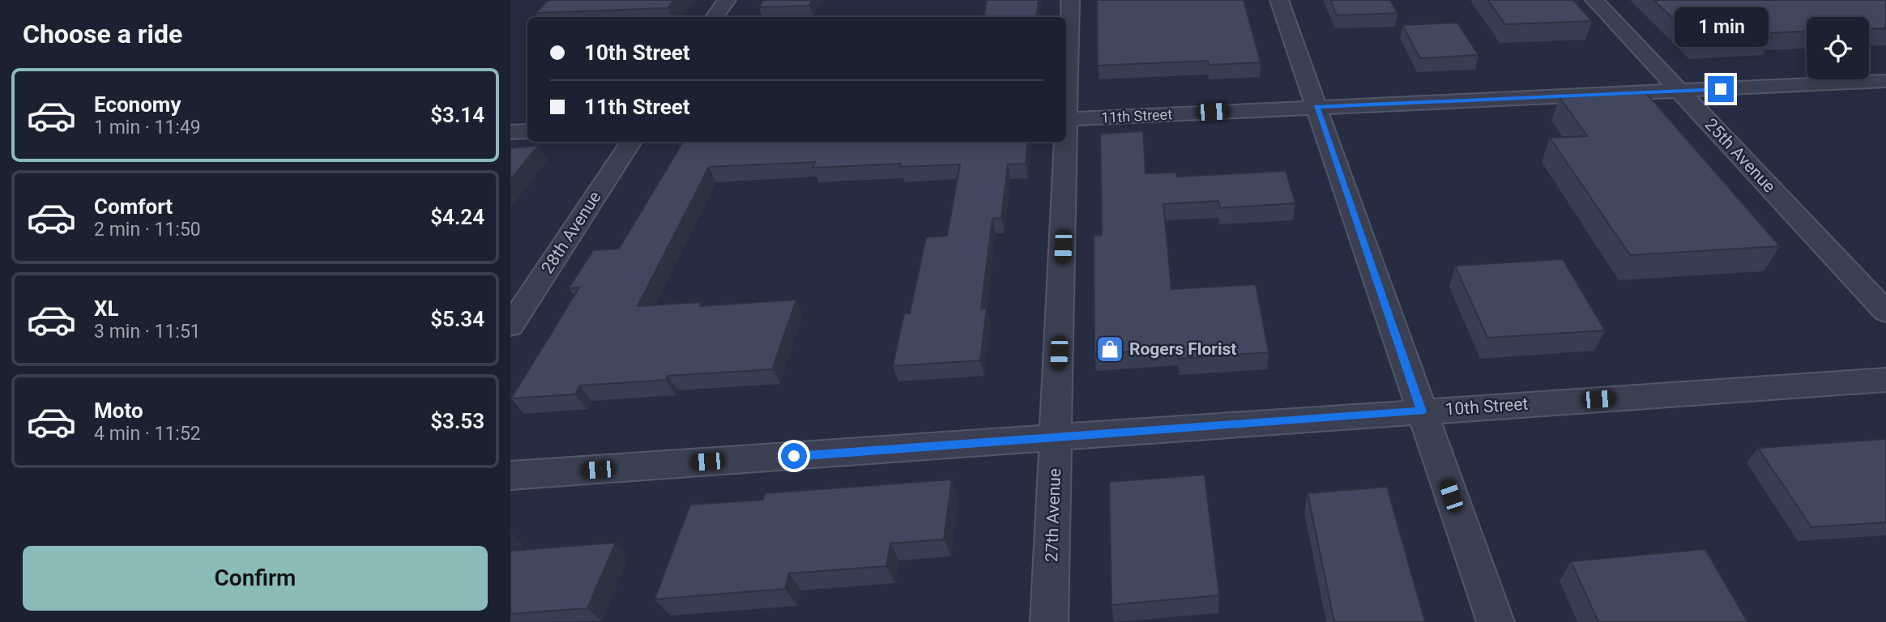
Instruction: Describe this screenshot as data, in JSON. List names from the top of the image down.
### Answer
{
  "streets": {
    "street": [
      "11th Street",
      "25th Avenue",
      "28th Avenue",
      "10th Street",
      "27th Avenue"
    ]
  },
  "crossings": [
    ["11th Street", "25th Avenue"],
    ["11th Street", "27th Avenue"],
    ["10th Street", "27th Avenue"]
  ],
  "places": {
    "shop": ["Rogers Florist"]
  },
  "page": {
    "heading": "Choose a ride",
    "bubble": "1 min",
    "banner": ["10th Street", "11th Street"],
    "list": [
      {
        "name": "Economy",
        "note": "1 min · 11:49",
        "value": "$3.14"
      },
      {
        "name": "Comfort",
        "note": "2 min · 11:50",
        "value": "$4.24"
      },
      {
        "name": "XL",
        "note": "3 min · 11:51",
        "value": "$5.34"
      },
      {
        "name": "Moto",
        "note": "4 min · 11:52",
        "value": "$3.53"
      }
    ],
    "buttons": "Confirm"
  }
}
